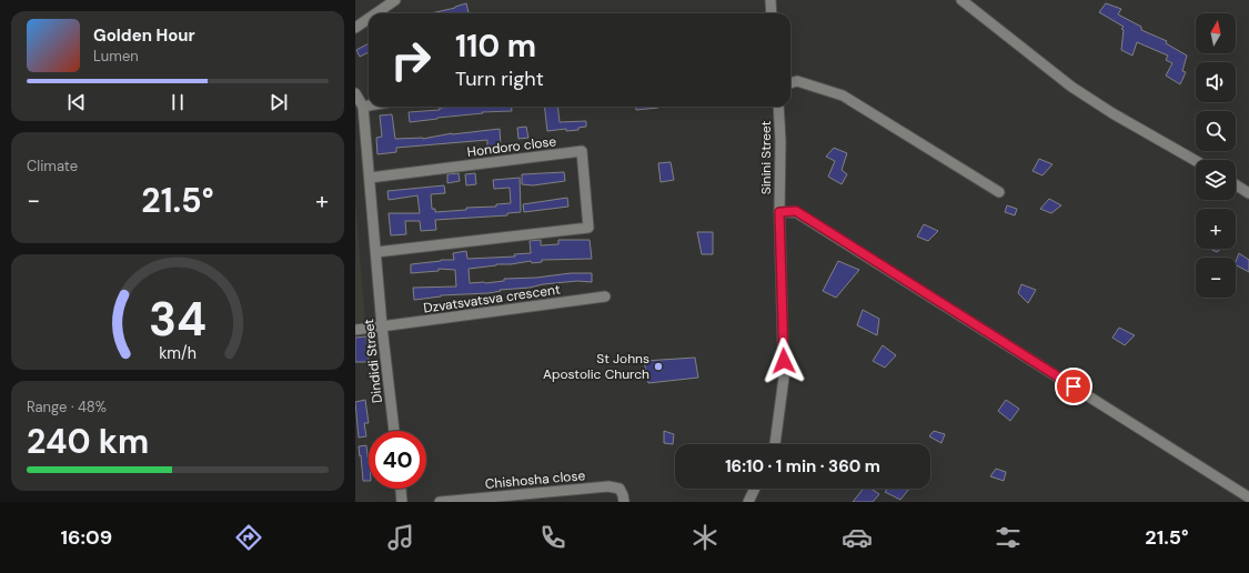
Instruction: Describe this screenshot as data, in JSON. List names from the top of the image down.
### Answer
{
  "streets": {
    "street": [
      "Hondoro close",
      "Sinini Street",
      "Dzvatsvatsva crescent",
      "Dindidi Street",
      "Chishosha close"
    ]
  },
  "crossings": [
    ["Hondoro close", "Dindidi Street"],
    ["Dzvatsvatsva crescent", "Dindidi Street"]
  ],
  "places": ["St Johns Apostolic Church"],
  "north": "top",
  "page": {
    "map_buttons": ["+", "−"],
    "turn": ["110 m", "Turn right"],
    "song": ["Golden Hour", "Lumen"],
    "tile": [
      "Climate",
      ["Range · 48%", "240 km"]
    ],
    "heat": ["−", "21.5°", "+"],
    "limit": "40",
    "trip": "16:10 · 1 min · 360 m",
    "tabs": ["16:09", "21.5°"],
    "gauge": ["34", "km/h"]
  }
}
